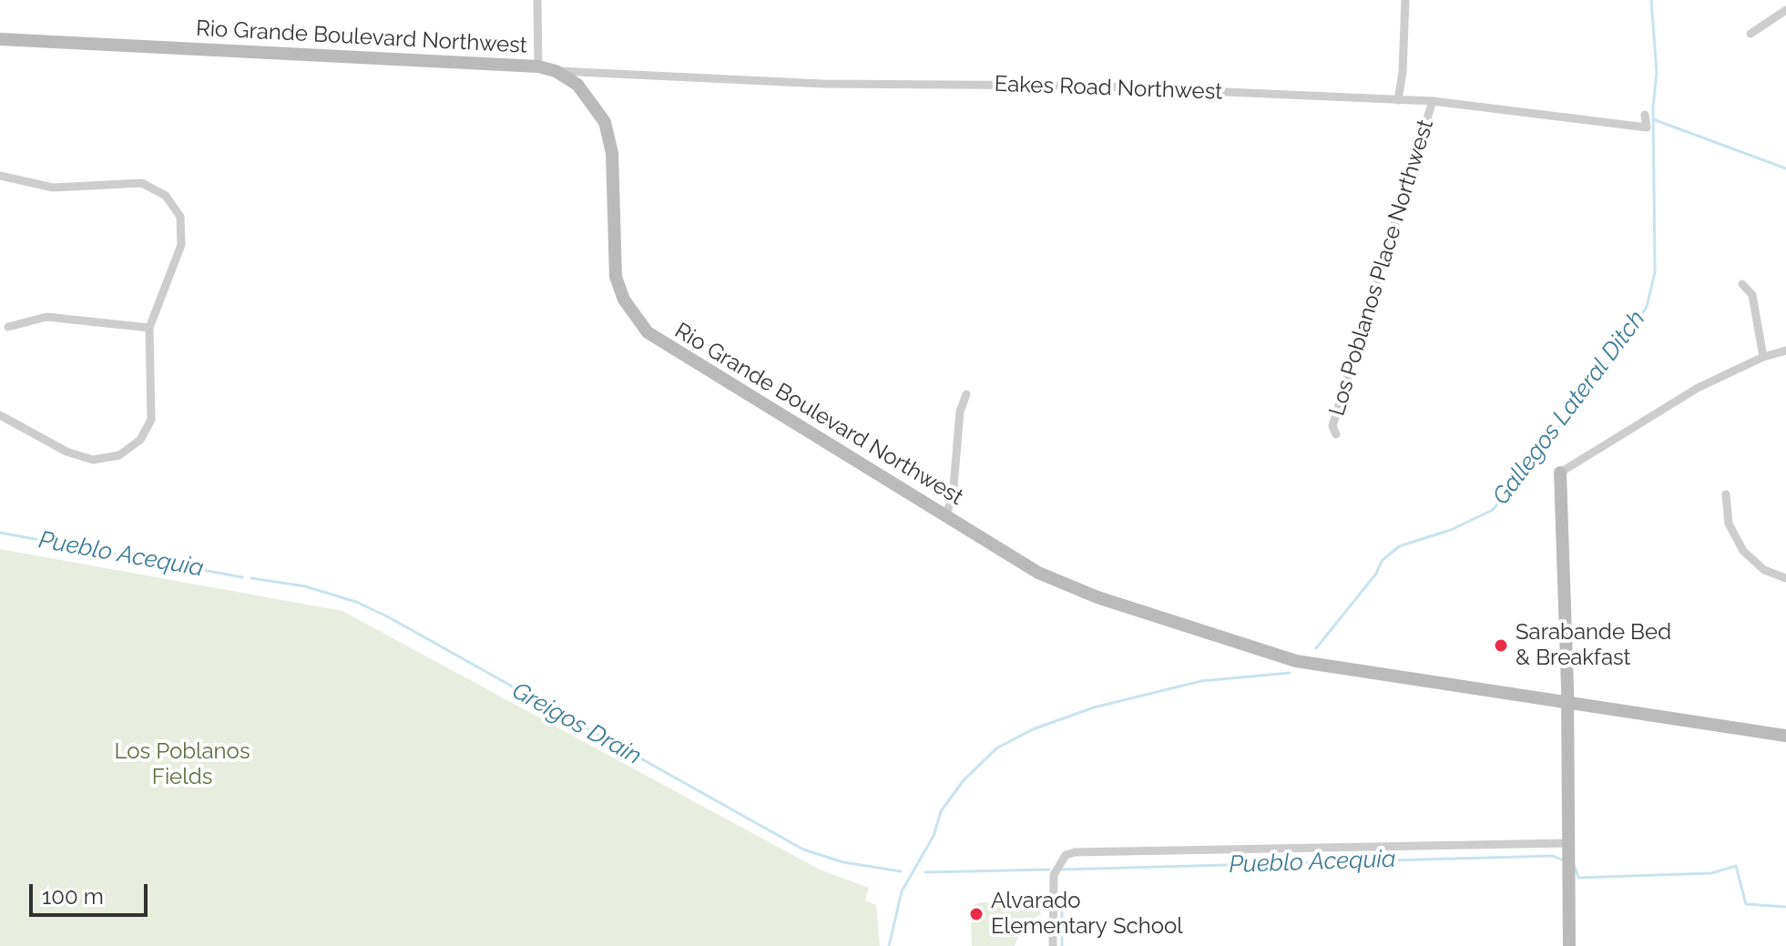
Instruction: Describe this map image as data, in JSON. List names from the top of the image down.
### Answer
{
  "streets": {
    "street": ["Rio Grande Boulevard Northwest", "Eakes Road Northwest", "Los Poblanos Place Northwest"]
  },
  "crossings": [
    ["Rio Grande Boulevard Northwest", "Eakes Road Northwest"],
    ["Eakes Road Northwest", "Los Poblanos Place Northwest"]
  ],
  "water": ["Gallegos Lateral Ditch", "Pueblo Acequia", "Greigos Drain"],
  "parks": ["Los Poblanos Fields"],
  "places": ["Sarabande Bed & Breakfast", "Alvarado Elementary School"],
  "scale_bar": "100 m"
}
